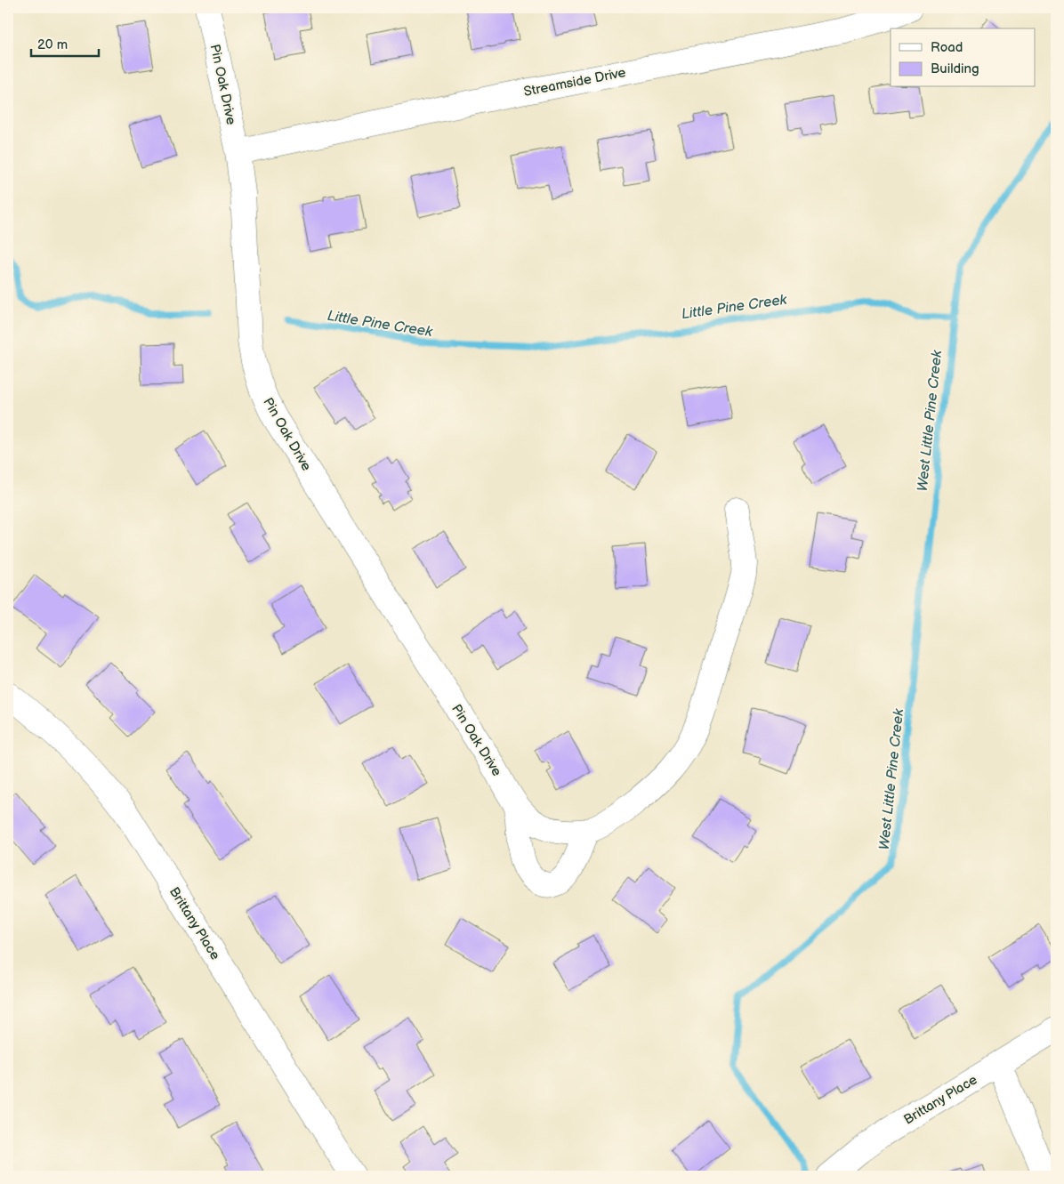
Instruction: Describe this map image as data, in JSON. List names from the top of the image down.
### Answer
{
  "streets": {
    "street": ["Streamside Drive", "Pin Oak Drive", "Brittany Place"]
  },
  "crossings": [
    ["Streamside Drive", "Pin Oak Drive"]
  ],
  "water": ["Little Pine Creek", "West Little Pine Creek"],
  "legend": ["Road", "Building"],
  "scale_bar": "20 m"
}
